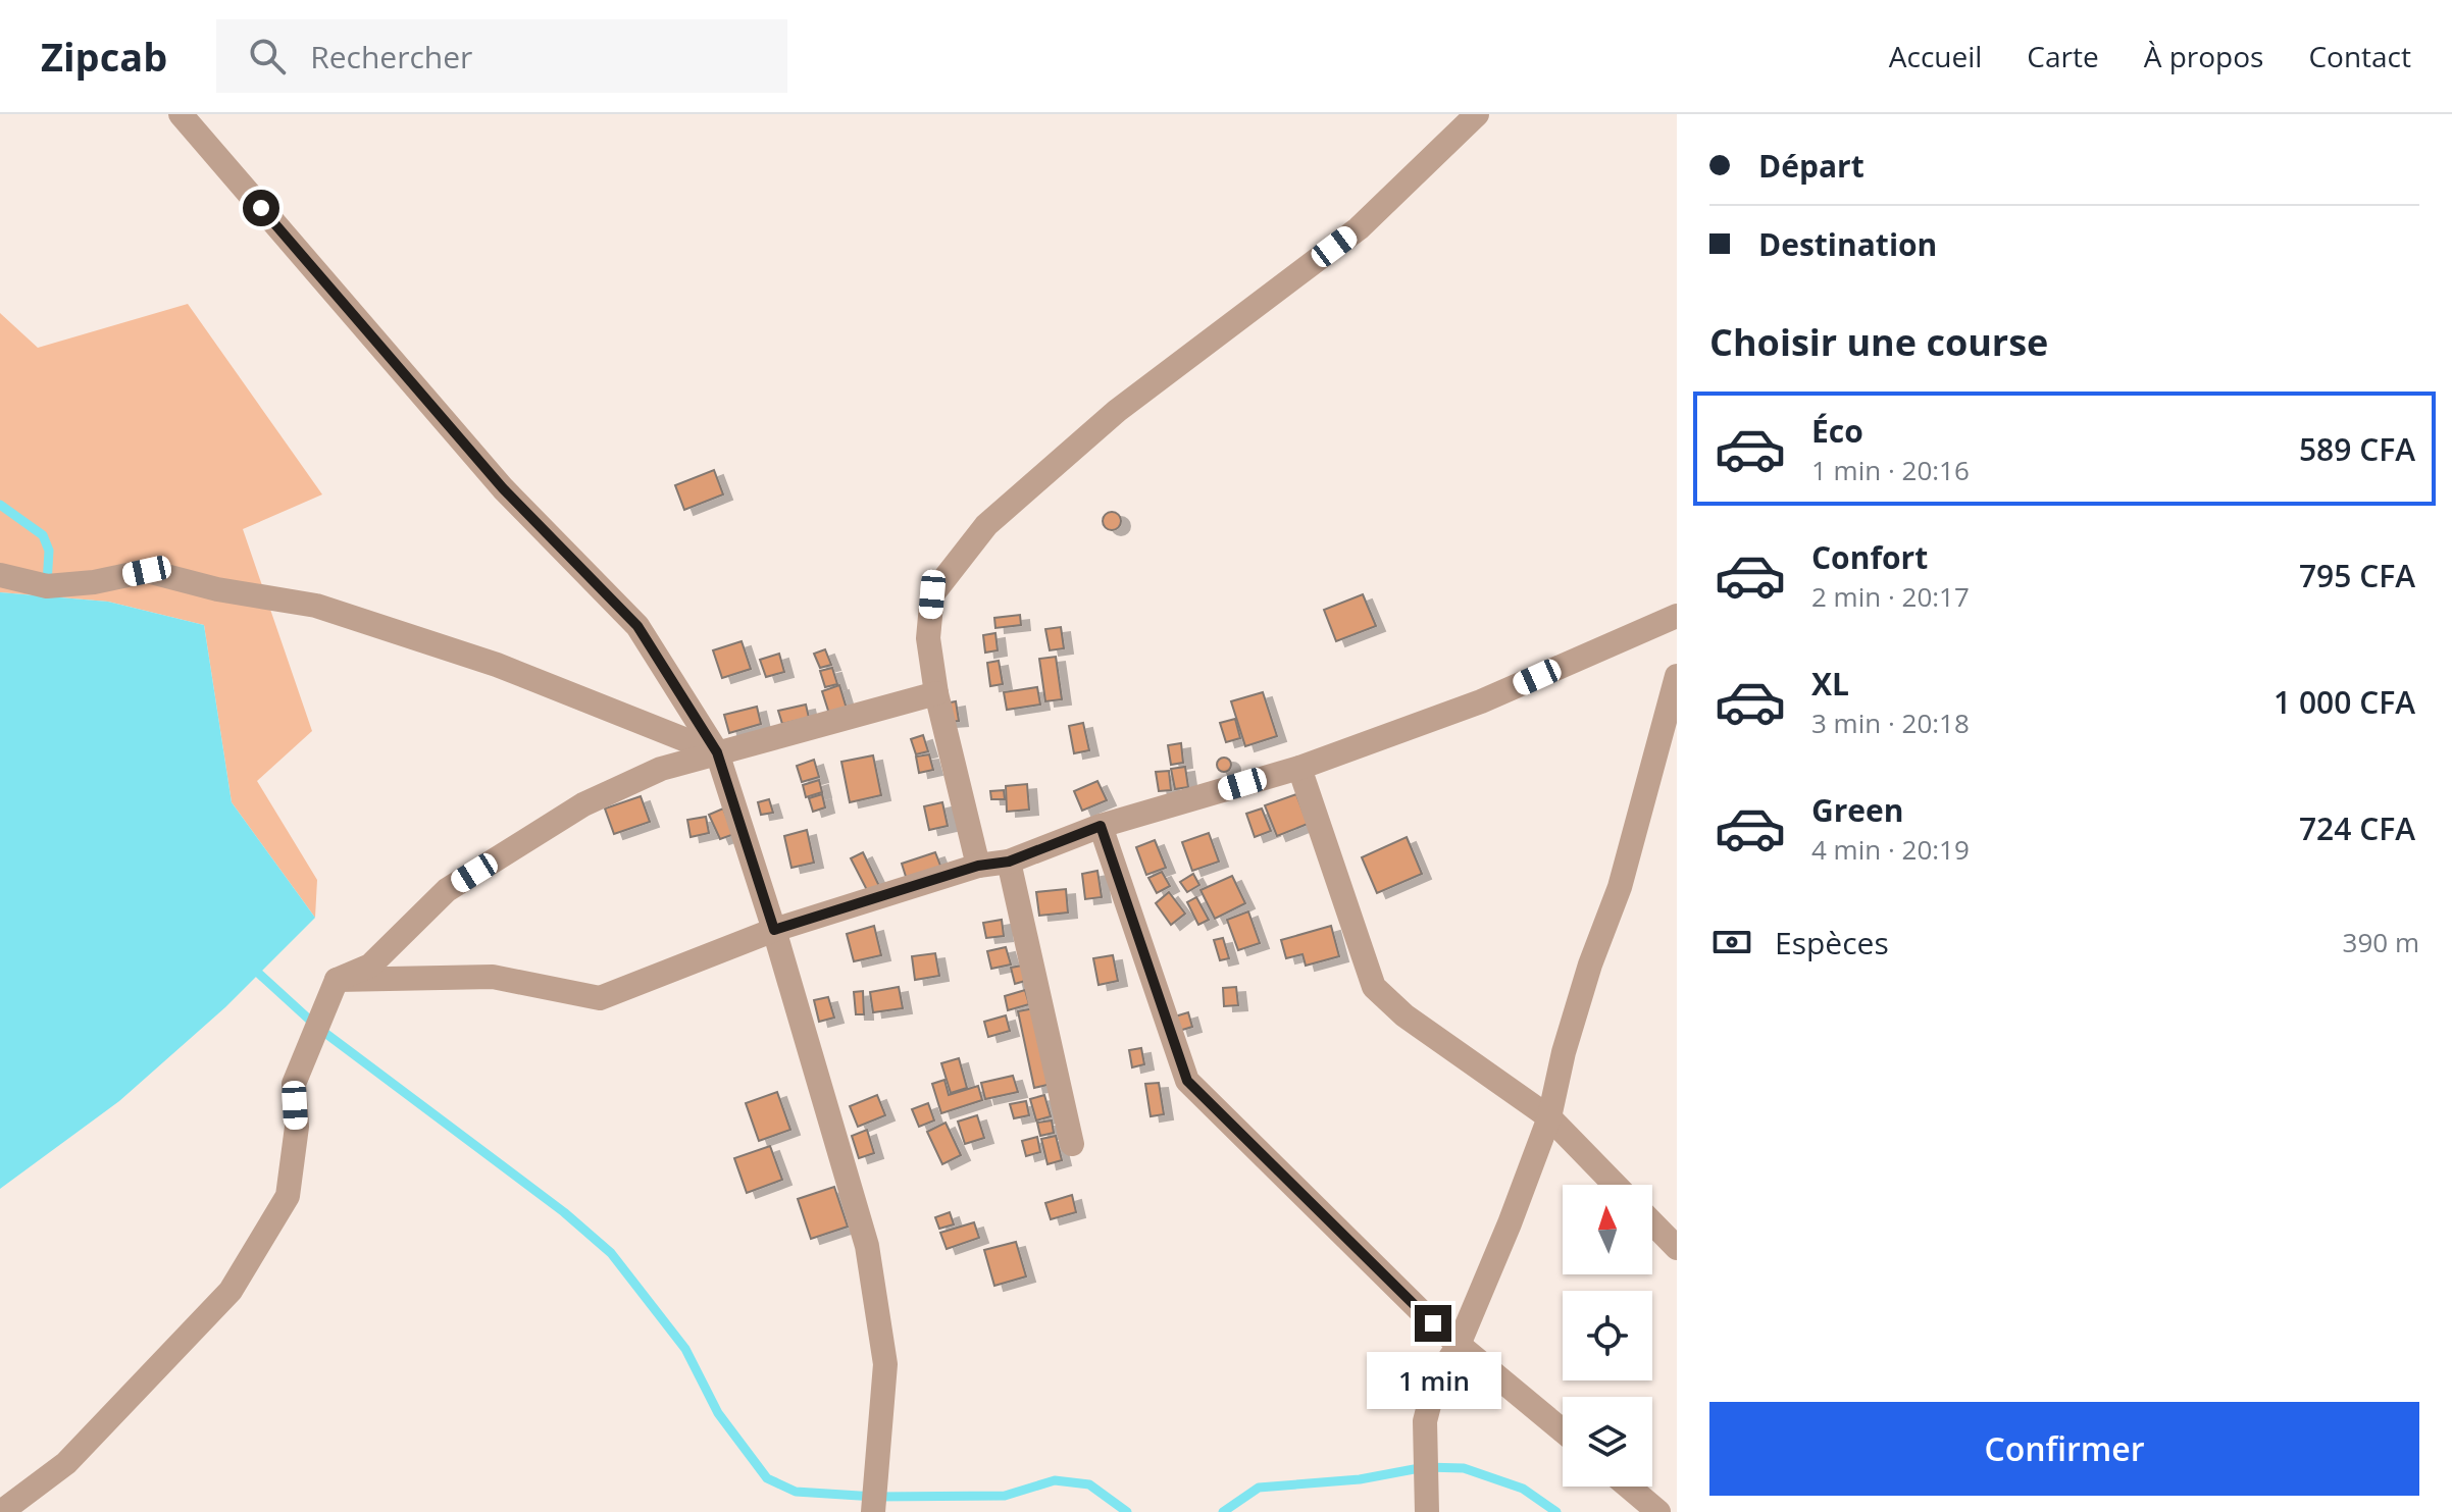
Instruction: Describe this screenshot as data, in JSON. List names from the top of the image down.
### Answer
{
  "north": "top",
  "page": {
    "header": "Zipcab",
    "search": "Rechercher",
    "nav": [
      "Accueil",
      "Carte",
      "À propos",
      "Contact"
    ],
    "banner": ["Départ", "Destination"],
    "heading": "Choisir une course",
    "list": [
      {
        "name": "Éco",
        "note": "1 min · 20:16",
        "value": "589 CFA"
      },
      {
        "name": "Confort",
        "note": "2 min · 20:17",
        "value": "795 CFA"
      },
      {
        "name": "XL",
        "note": "3 min · 20:18",
        "value": "1 000 CFA"
      },
      {
        "name": "Green",
        "note": "4 min · 20:19",
        "value": "724 CFA"
      }
    ],
    "pay": ["Espèces", "390 m"],
    "bubble": "1 min",
    "buttons": "Confirmer"
  }
}
